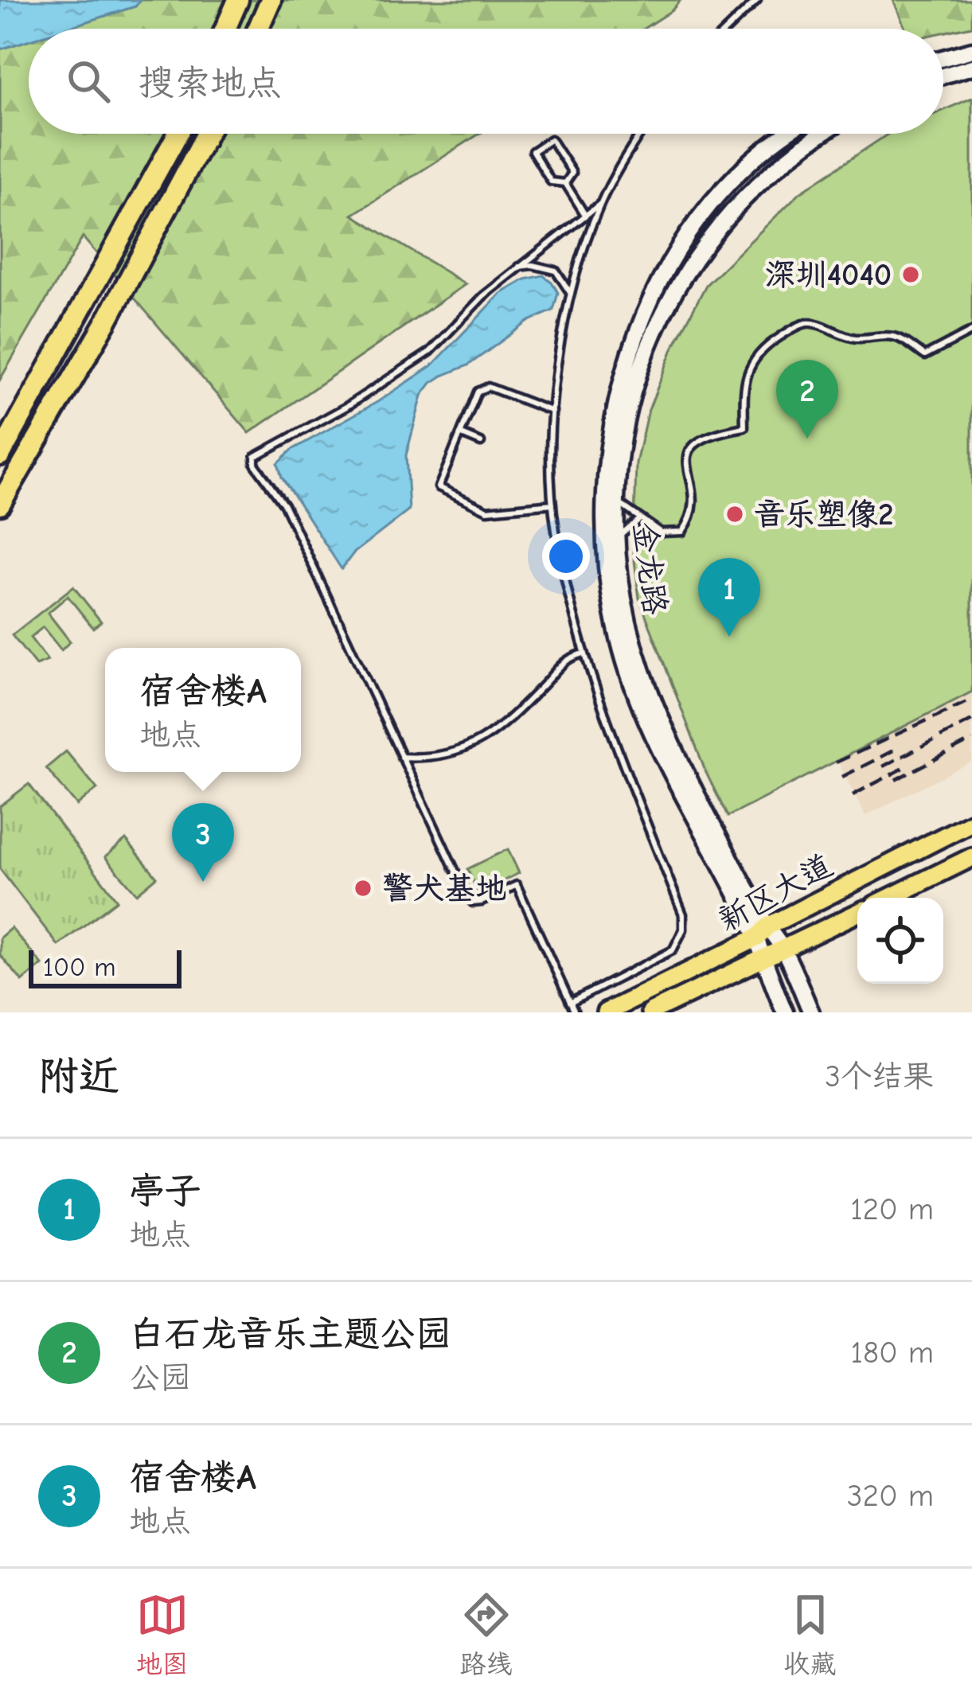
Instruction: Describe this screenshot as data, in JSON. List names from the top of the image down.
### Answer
{
  "streets": {
    "main road": ["金龙路", "新区大道"]
  },
  "crossings": [
    ["金龙路", "新区大道"]
  ],
  "places": ["深圳4040", "音乐塑像2", "警犬基地"],
  "scale_bar": "100 m",
  "page": {
    "search": "搜索地点",
    "pins": ["2", "1", "3"],
    "popup": ["宿舍楼A", "地点"],
    "scale": "100 m",
    "heading": ["附近", "3个结果"],
    "list": [
      {
        "mark": "1",
        "name": "亭子",
        "note": "地点",
        "value": "120 m"
      },
      {
        "mark": "2",
        "name": "白石龙音乐主题公园",
        "note": "公园",
        "value": "180 m"
      },
      {
        "mark": "3",
        "name": "宿舍楼A",
        "note": "地点",
        "value": "320 m"
      }
    ],
    "nav": ["地图", "路线", "收藏"]
  }
}
